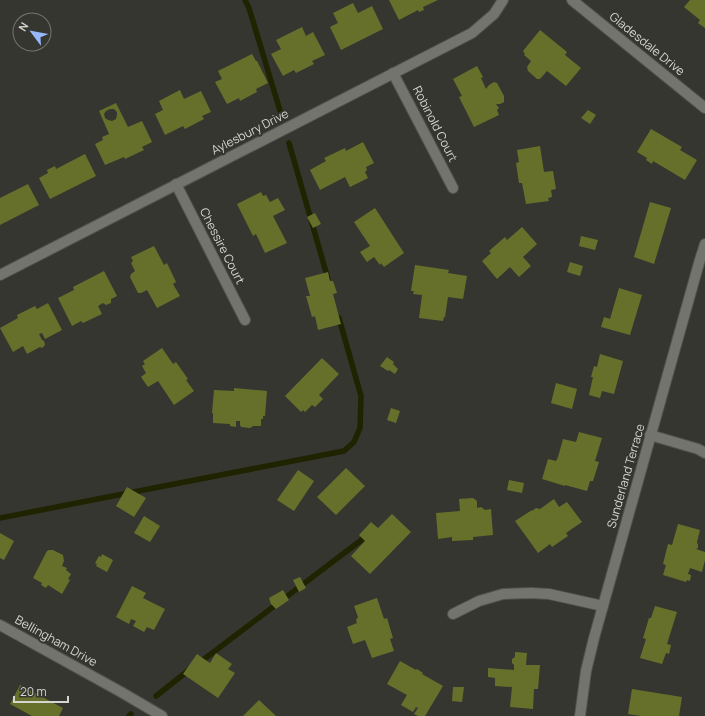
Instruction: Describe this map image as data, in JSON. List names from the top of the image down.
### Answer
{
  "streets": {
    "street": [
      "Gladesdale Drive",
      "Robinold Court",
      "Aylesbury Drive",
      "Chessire Court",
      "Sunderland Terrace",
      "Bellingham Drive"
    ]
  },
  "crossings": [
    ["Robinold Court", "Aylesbury Drive"],
    ["Aylesbury Drive", "Chessire Court"]
  ],
  "scale_bar": "20 m",
  "north": "top left"
}
